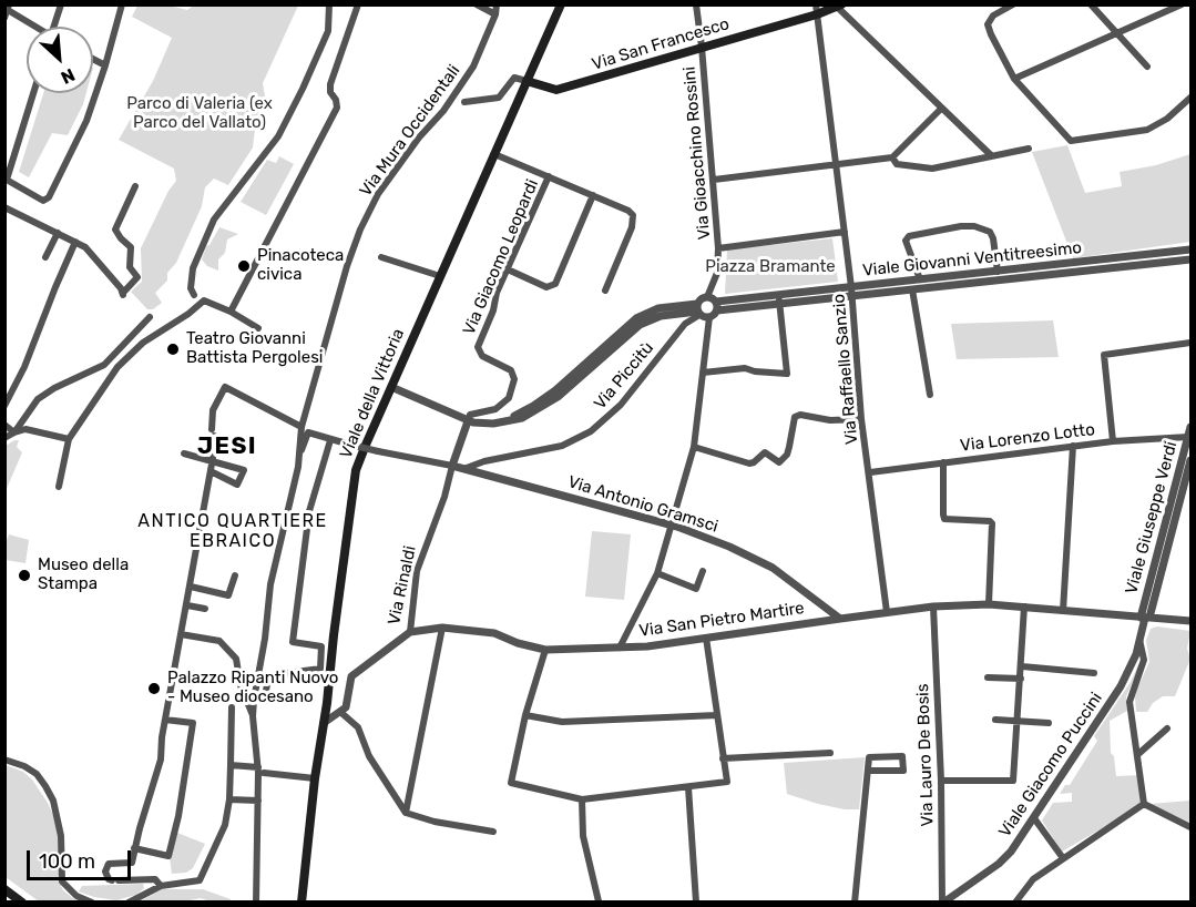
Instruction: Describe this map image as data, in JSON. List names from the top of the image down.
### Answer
{
  "streets": {
    "main road": ["Via San Francesco", "Viale della Vittoria"],
    "street": [
      "Via Mura Occidentali",
      "Via Gioacchino Rossini",
      "Via Giacomo Leopardi",
      "Viale Giovanni Ventitreesimo",
      "Via Raffaello Sanzio",
      "Via Piccitù",
      "Via Lorenzo Lotto",
      "Via Antonio Gramsci",
      "Viale Giuseppe Verdi",
      "Via Rinaldi",
      "Via San Pietro Martire",
      "Via Lauro De Bosis",
      "Viale Giacomo Puccini"
    ]
  },
  "crossings": [
    ["Via San Francesco", "Via Gioacchino Rossini"],
    ["Via San Francesco", "Via Raffaello Sanzio"],
    ["Via San Francesco", "Viale della Vittoria"],
    ["Via Mura Occidentali", "Via Antonio Gramsci"],
    ["Via Giacomo Leopardi", "Via Rinaldi"],
    ["Viale Giovanni Ventitreesimo", "Via Raffaello Sanzio"],
    ["Via Raffaello Sanzio", "Via Lorenzo Lotto"],
    ["Via Piccitù", "Via Antonio Gramsci"],
    ["Via Lorenzo Lotto", "Viale Giuseppe Verdi"],
    ["Via Antonio Gramsci", "Via Rinaldi"],
    ["Via Antonio Gramsci", "Via San Pietro Martire"],
    ["Viale Giuseppe Verdi", "Viale Giacomo Puccini"],
    ["Via Rinaldi", "Via San Pietro Martire"],
    ["Via Lauro De Bosis", "Viale Giacomo Puccini"]
  ],
  "districts": ["JESI", "ANTICO QUARTIERE EBRAICO"],
  "parks": ["Parco di Valeria (ex Parco del Vallato)", "Piazza Bramante"],
  "places": [
    "Pinacoteca civica",
    "Teatro Giovanni Battista Pergolesi",
    "Museo della Stampa",
    "Palazzo Ripanti Nuovo - Museo diocesano"
  ],
  "scale_bar": "100 m",
  "north": "bottom right"
}
